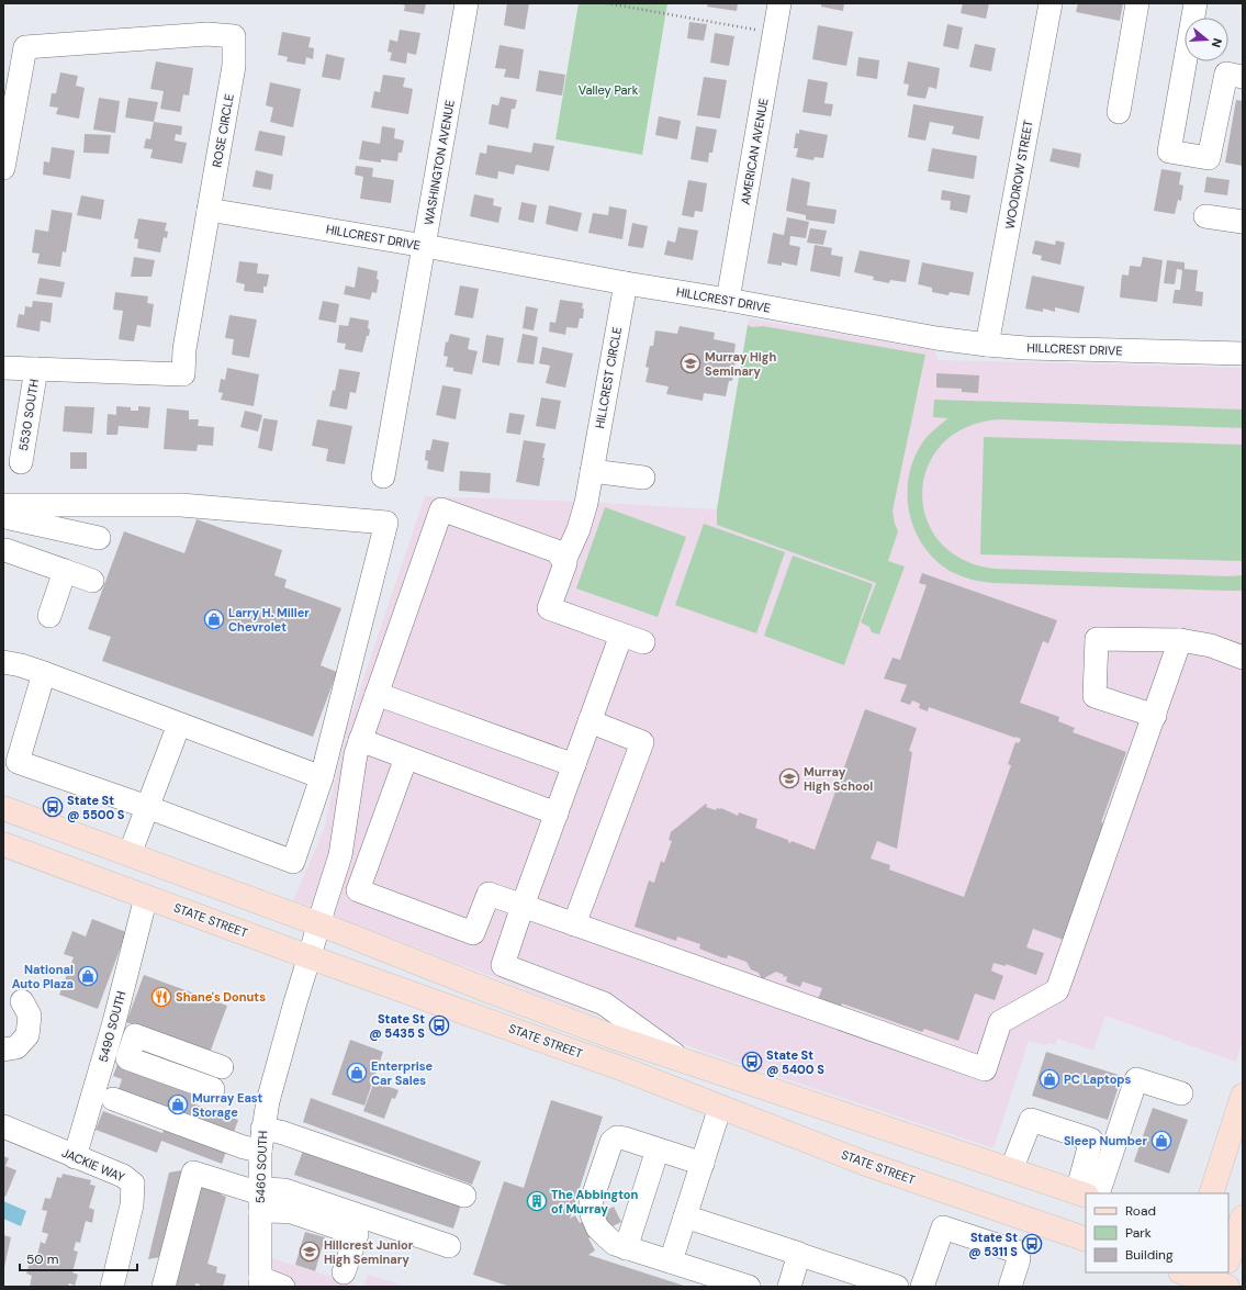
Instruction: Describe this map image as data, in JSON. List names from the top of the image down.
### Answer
{
  "streets": {
    "main road": ["STATE STREET"],
    "street": [
      "ROSE CIRCLE",
      "AMERICAN AVENUE",
      "WASHINGTON AVENUE",
      "WOODROW STREET",
      "HILLCREST DRIVE",
      "HILLCREST CIRCLE",
      "5530 SOUTH",
      "5490 SOUTH",
      "JACKIE WAY",
      "5460 SOUTH"
    ]
  },
  "crossings": [
    ["ROSE CIRCLE", "HILLCREST DRIVE"],
    ["ROSE CIRCLE", "5530 SOUTH"],
    ["AMERICAN AVENUE", "HILLCREST DRIVE"],
    ["WASHINGTON AVENUE", "HILLCREST DRIVE"],
    ["WOODROW STREET", "HILLCREST DRIVE"],
    ["HILLCREST DRIVE", "HILLCREST CIRCLE"],
    ["HILLCREST CIRCLE", "5460 SOUTH"],
    ["STATE STREET", "5490 SOUTH"],
    ["STATE STREET", "5460 SOUTH"],
    ["5490 SOUTH", "JACKIE WAY"]
  ],
  "parks": ["Valley Park"],
  "places": {
    "school or university": ["Murray High Seminary", "Murray High School", "Hillcrest Junior High Seminary"],
    "shop": [
      "Larry H. Miller Chevrolet",
      "National Auto Plaza",
      "Enterprise Car Sales",
      "PC Laptops",
      "Murray East Storage",
      "Sleep Number"
    ],
    "bus stop": [
      "State St @ 5500 S",
      "State St @ 5435 S",
      "State St @ 5400 S",
      "State St @ 5311 S"
    ],
    "restaurant": ["Shane's Donuts"],
    "building": ["The Abbington of Murray"]
  },
  "legend": ["Road", "Park", "Building"],
  "scale_bar": "50 m",
  "north": "right"
}
